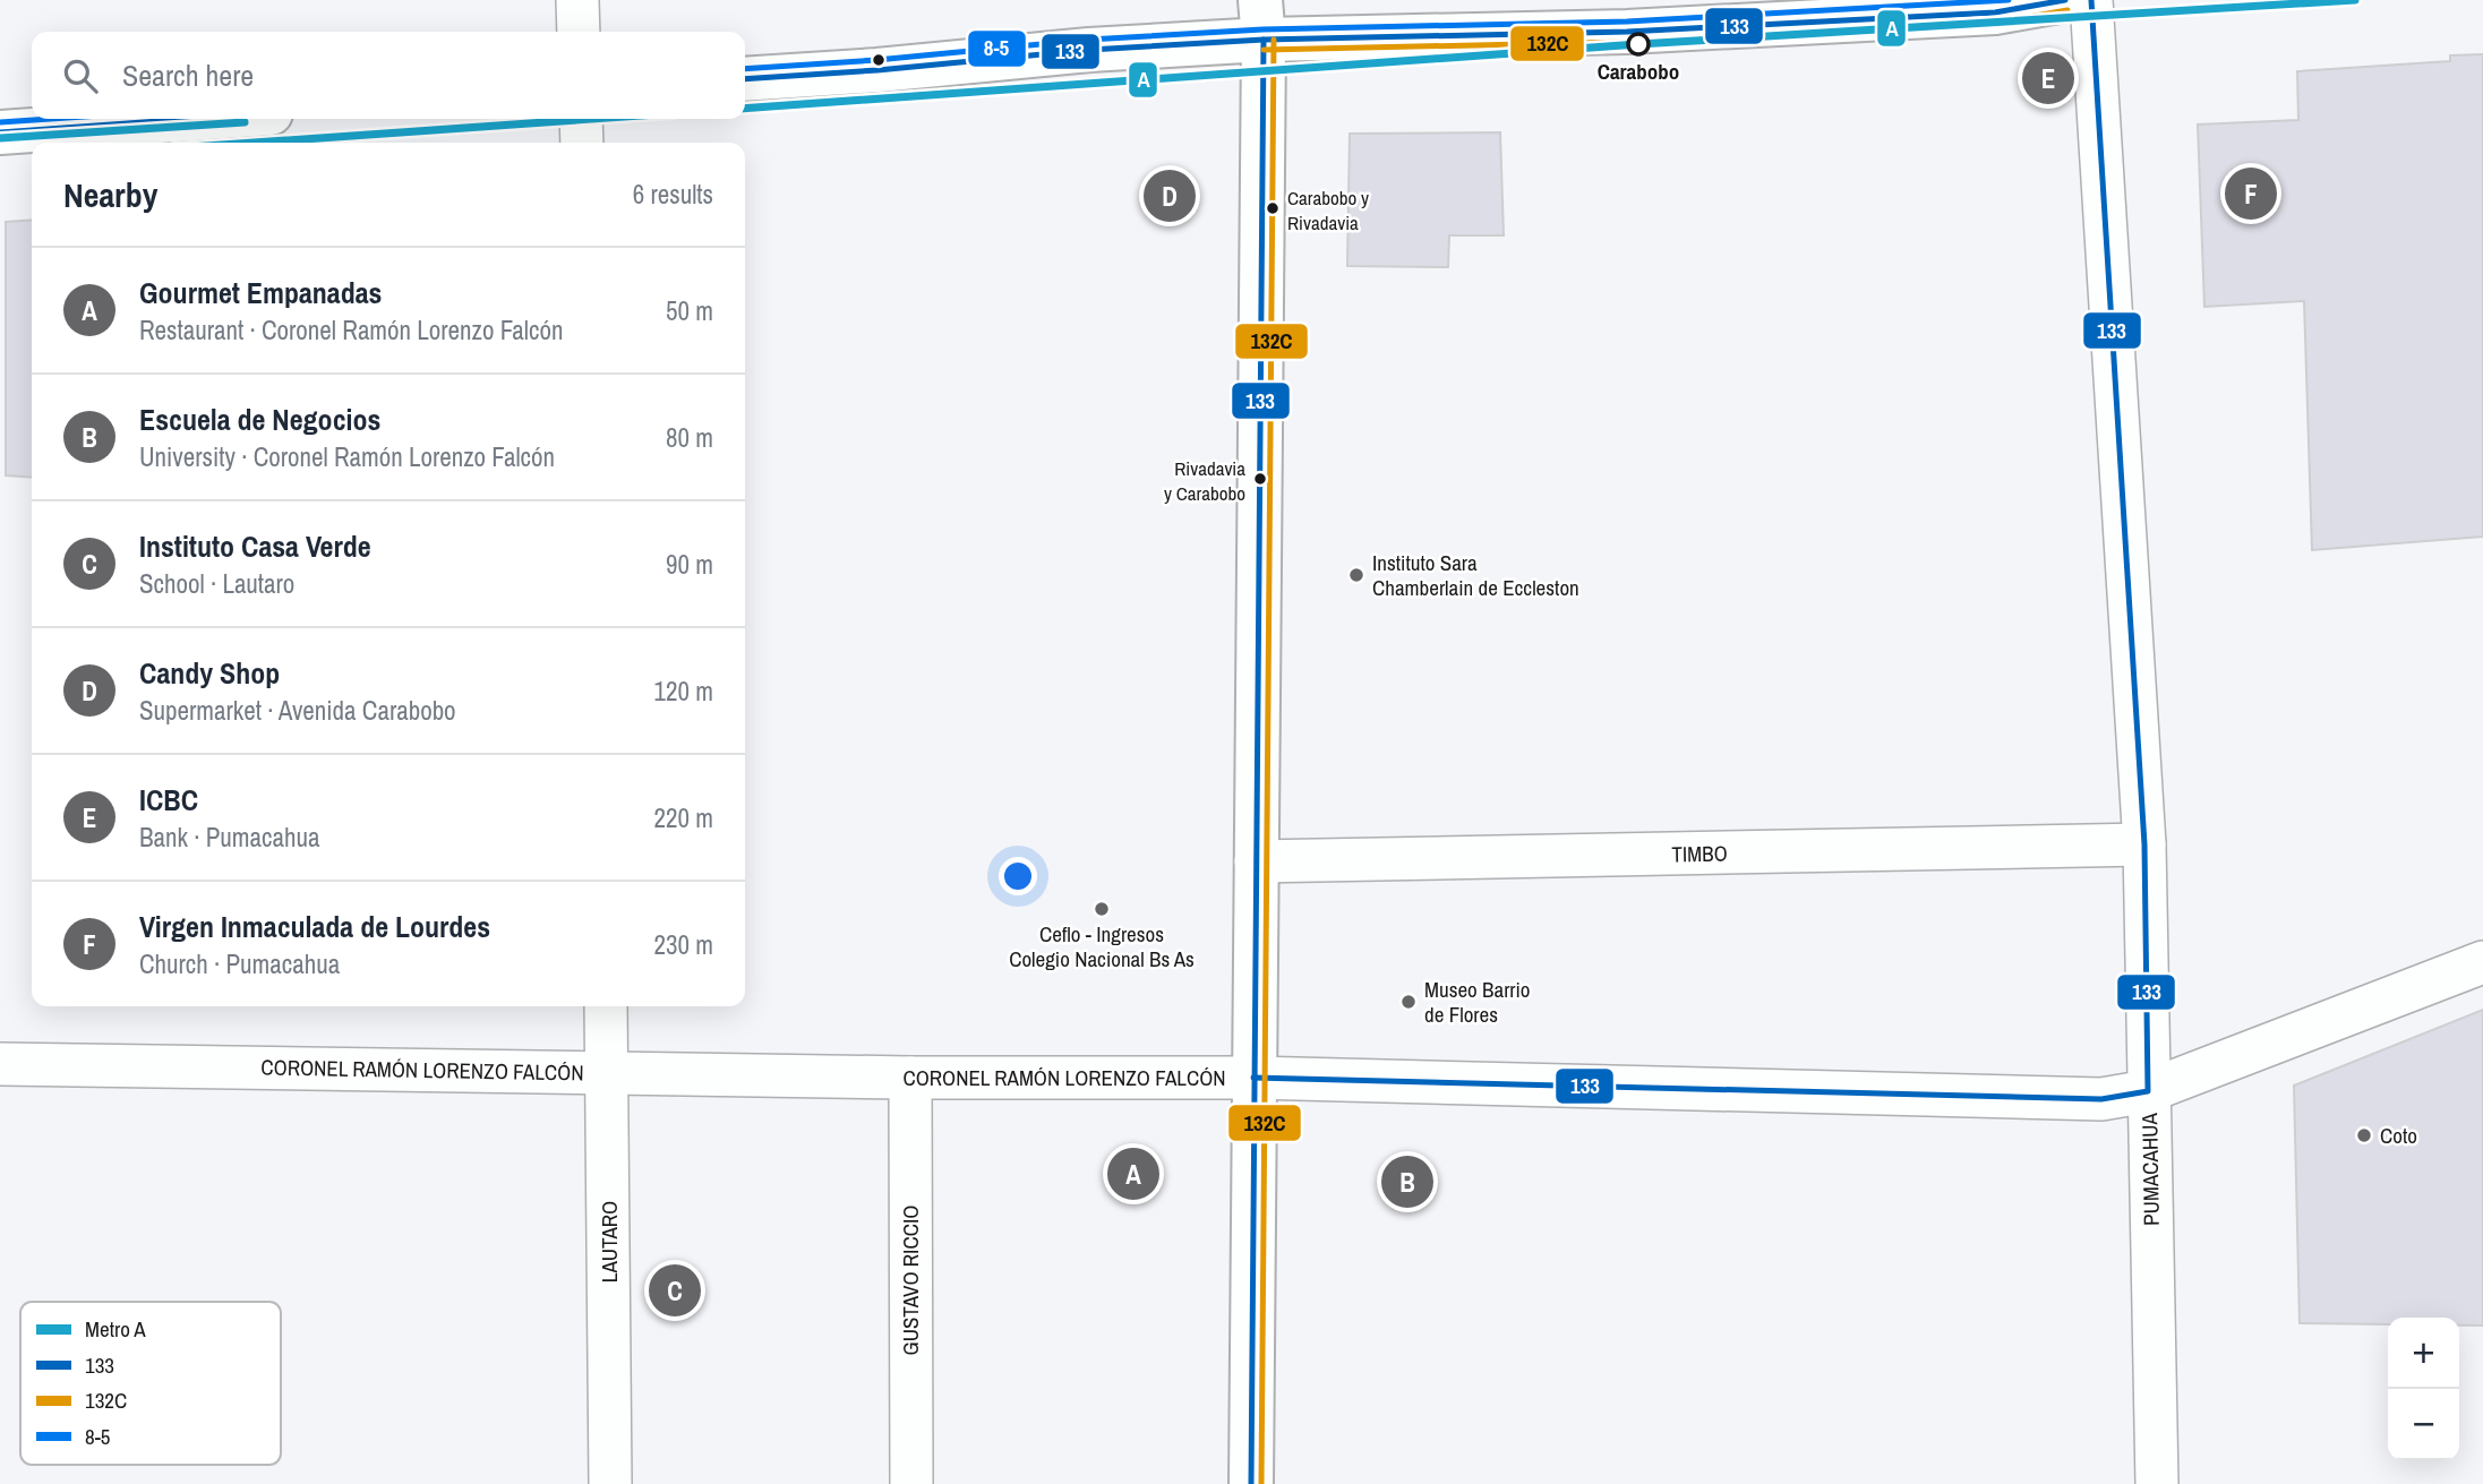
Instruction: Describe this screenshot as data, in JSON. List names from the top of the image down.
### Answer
{
  "streets": {
    "street": [
      "TIMBO",
      "CORONEL RAMÓN LORENZO FALCÓN",
      "PUMACAHUA",
      "LAUTARO",
      "GUSTAVO RICCIO"
    ]
  },
  "crossings": [
    ["TIMBO", "PUMACAHUA"],
    ["CORONEL RAMÓN LORENZO FALCÓN", "PUMACAHUA"],
    ["CORONEL RAMÓN LORENZO FALCÓN", "LAUTARO"],
    ["CORONEL RAMÓN LORENZO FALCÓN", "GUSTAVO RICCIO"]
  ],
  "places": [
    "Carabobo",
    "Carabobo y Rivadavia",
    "Rivadavia y Carabobo",
    "Instituto Sara Chamberlain de Eccleston",
    "Ceflo - Ingresos Colegio Nacional Bs As",
    "Museo Barrio de Flores",
    "Coto"
  ],
  "lines": [
    "metro line A",
    "transit line 133",
    "transit line 8-5",
    "transit line 132C"
  ],
  "legend": [
    "Metro A",
    "133",
    "132C",
    "8-5"
  ],
  "page": {
    "search": "Search here",
    "pins": [
      "E",
      "F",
      "D",
      "A",
      "B",
      "C"
    ],
    "heading": ["Nearby", "6 results"],
    "list": [
      {
        "mark": "A",
        "name": "Gourmet Empanadas",
        "note": "Restaurant · Coronel Ramón Lorenzo Falcón",
        "value": "50 m"
      },
      {
        "mark": "B",
        "name": "Escuela de Negocios",
        "note": "University · Coronel Ramón Lorenzo Falcón",
        "value": "80 m"
      },
      {
        "mark": "C",
        "name": "Instituto Casa Verde",
        "note": "School · Lautaro",
        "value": "90 m"
      },
      {
        "mark": "D",
        "name": "Candy Shop",
        "note": "Supermarket · Avenida Carabobo",
        "value": "120 m"
      },
      {
        "mark": "E",
        "name": "ICBC",
        "note": "Bank · Pumacahua",
        "value": "220 m"
      },
      {
        "mark": "F",
        "name": "Virgen Inmaculada de Lourdes",
        "note": "Church · Pumacahua",
        "value": "230 m"
      }
    ],
    "map_buttons": ["+", "−"]
  }
}
